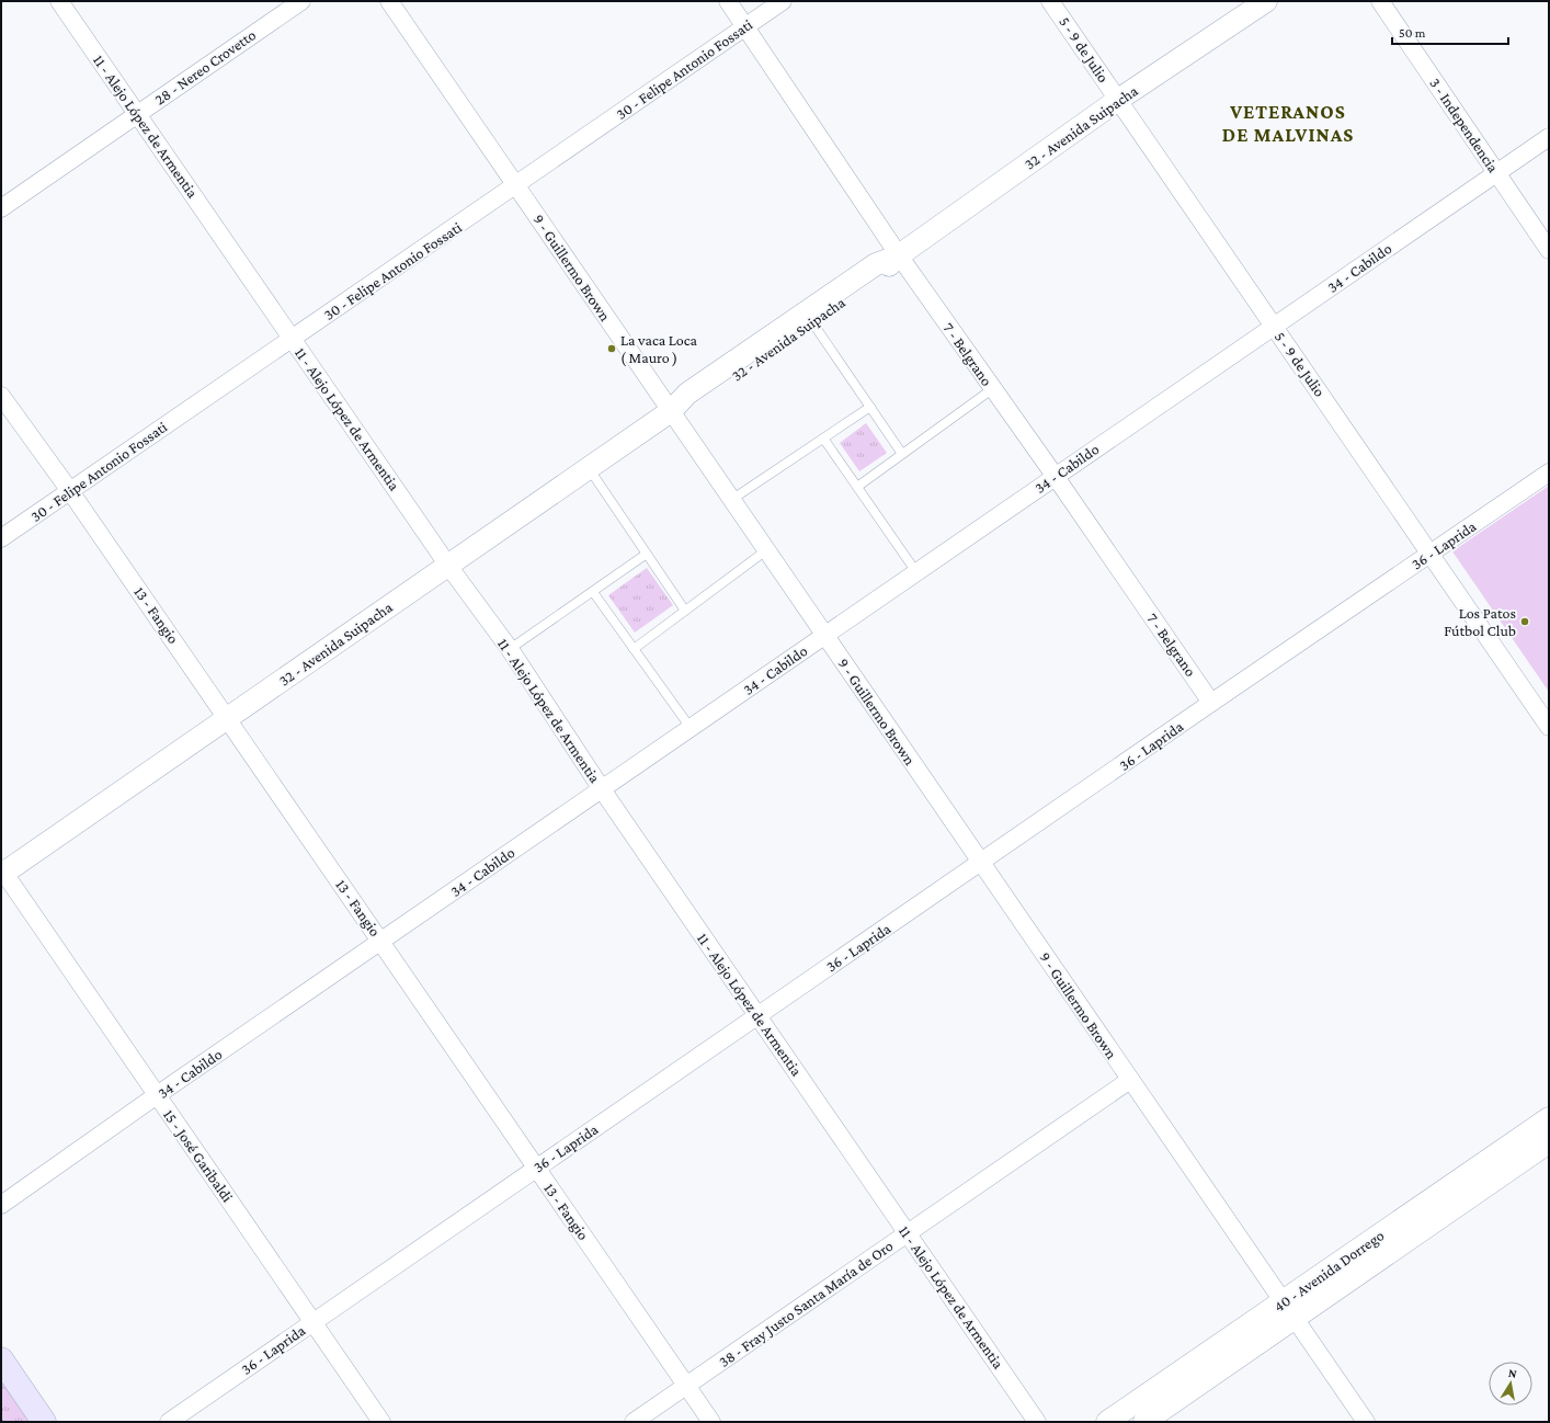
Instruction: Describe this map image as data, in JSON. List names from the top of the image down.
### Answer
{
  "streets": {
    "street": [
      "5 - 9 de Julio",
      "28 - Nereo Crovetto",
      "30 - Felipe Antonio Fossati",
      "3 - Independencia",
      "11 - Alejo López de Armentia",
      "32 - Avenida Suipacha",
      "9 - Guillermo Brown",
      "34 - Cabildo",
      "7 - Belgrano",
      "36 - Laprida",
      "13 - Fangio",
      "15 - José Garibaldi",
      "40 - Avenida Dorrego",
      "38 - Fray Justo Santa María de Oro"
    ]
  },
  "crossings": [
    ["5 - 9 de Julio", "32 - Avenida Suipacha"],
    ["5 - 9 de Julio", "34 - Cabildo"],
    ["5 - 9 de Julio", "36 - Laprida"],
    ["28 - Nereo Crovetto", "11 - Alejo López de Armentia"],
    ["30 - Felipe Antonio Fossati", "11 - Alejo López de Armentia"],
    ["30 - Felipe Antonio Fossati", "9 - Guillermo Brown"],
    ["30 - Felipe Antonio Fossati", "7 - Belgrano"],
    ["30 - Felipe Antonio Fossati", "13 - Fangio"],
    ["3 - Independencia", "34 - Cabildo"],
    ["11 - Alejo López de Armentia", "32 - Avenida Suipacha"],
    ["11 - Alejo López de Armentia", "34 - Cabildo"],
    ["11 - Alejo López de Armentia", "36 - Laprida"],
    ["11 - Alejo López de Armentia", "38 - Fray Justo Santa María de Oro"],
    ["32 - Avenida Suipacha", "9 - Guillermo Brown"],
    ["32 - Avenida Suipacha", "7 - Belgrano"],
    ["32 - Avenida Suipacha", "13 - Fangio"],
    ["32 - Avenida Suipacha", "15 - José Garibaldi"],
    ["9 - Guillermo Brown", "34 - Cabildo"],
    ["9 - Guillermo Brown", "36 - Laprida"],
    ["9 - Guillermo Brown", "40 - Avenida Dorrego"],
    ["9 - Guillermo Brown", "38 - Fray Justo Santa María de Oro"],
    ["34 - Cabildo", "7 - Belgrano"],
    ["34 - Cabildo", "13 - Fangio"],
    ["34 - Cabildo", "15 - José Garibaldi"],
    ["7 - Belgrano", "36 - Laprida"],
    ["36 - Laprida", "13 - Fangio"],
    ["36 - Laprida", "15 - José Garibaldi"],
    ["13 - Fangio", "38 - Fray Justo Santa María de Oro"]
  ],
  "districts": ["VETERANOS DE MALVINAS"],
  "places": ["La vaca Loca ( Mauro )", "Los Patos Fútbol Club"],
  "scale_bar": "50 m",
  "north": "top"
}
